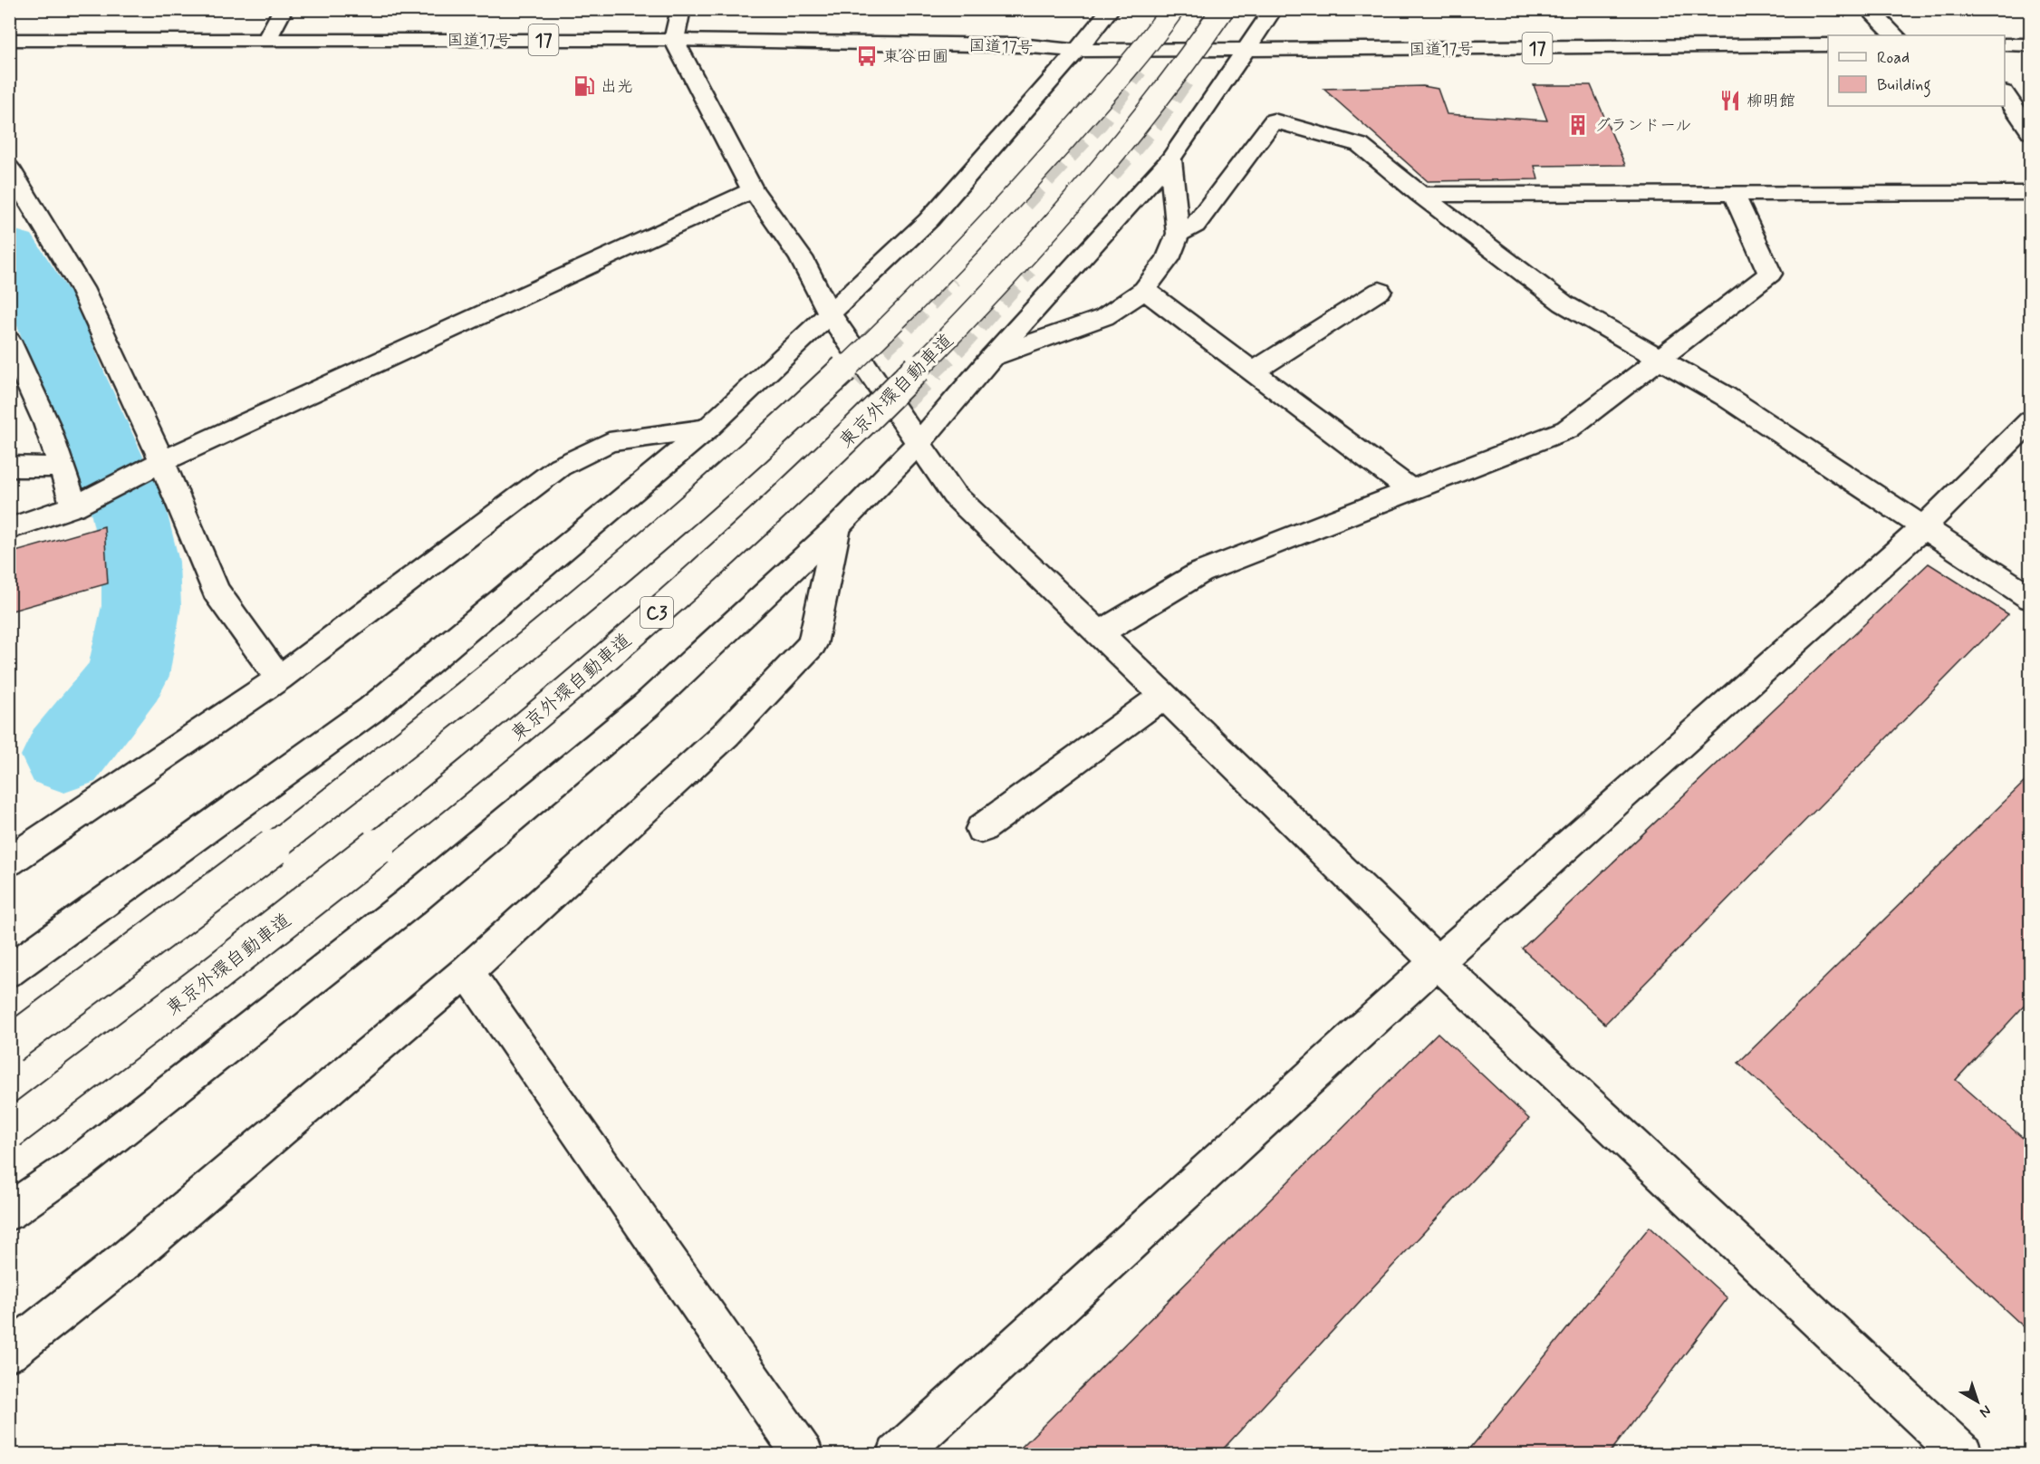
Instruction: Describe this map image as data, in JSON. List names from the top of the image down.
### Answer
{
  "streets": {
    "main road": [
      "国道17号",
      "17",
      "東京外環自動車道",
      "C3"
    ]
  },
  "places": {
    "bus stop": ["東谷田圃"],
    "fuel station": ["出光"],
    "restaurant": ["柳明館"],
    "building": ["グランドール"]
  },
  "legend": ["Road", "Building"],
  "north": "bottom right"
}
